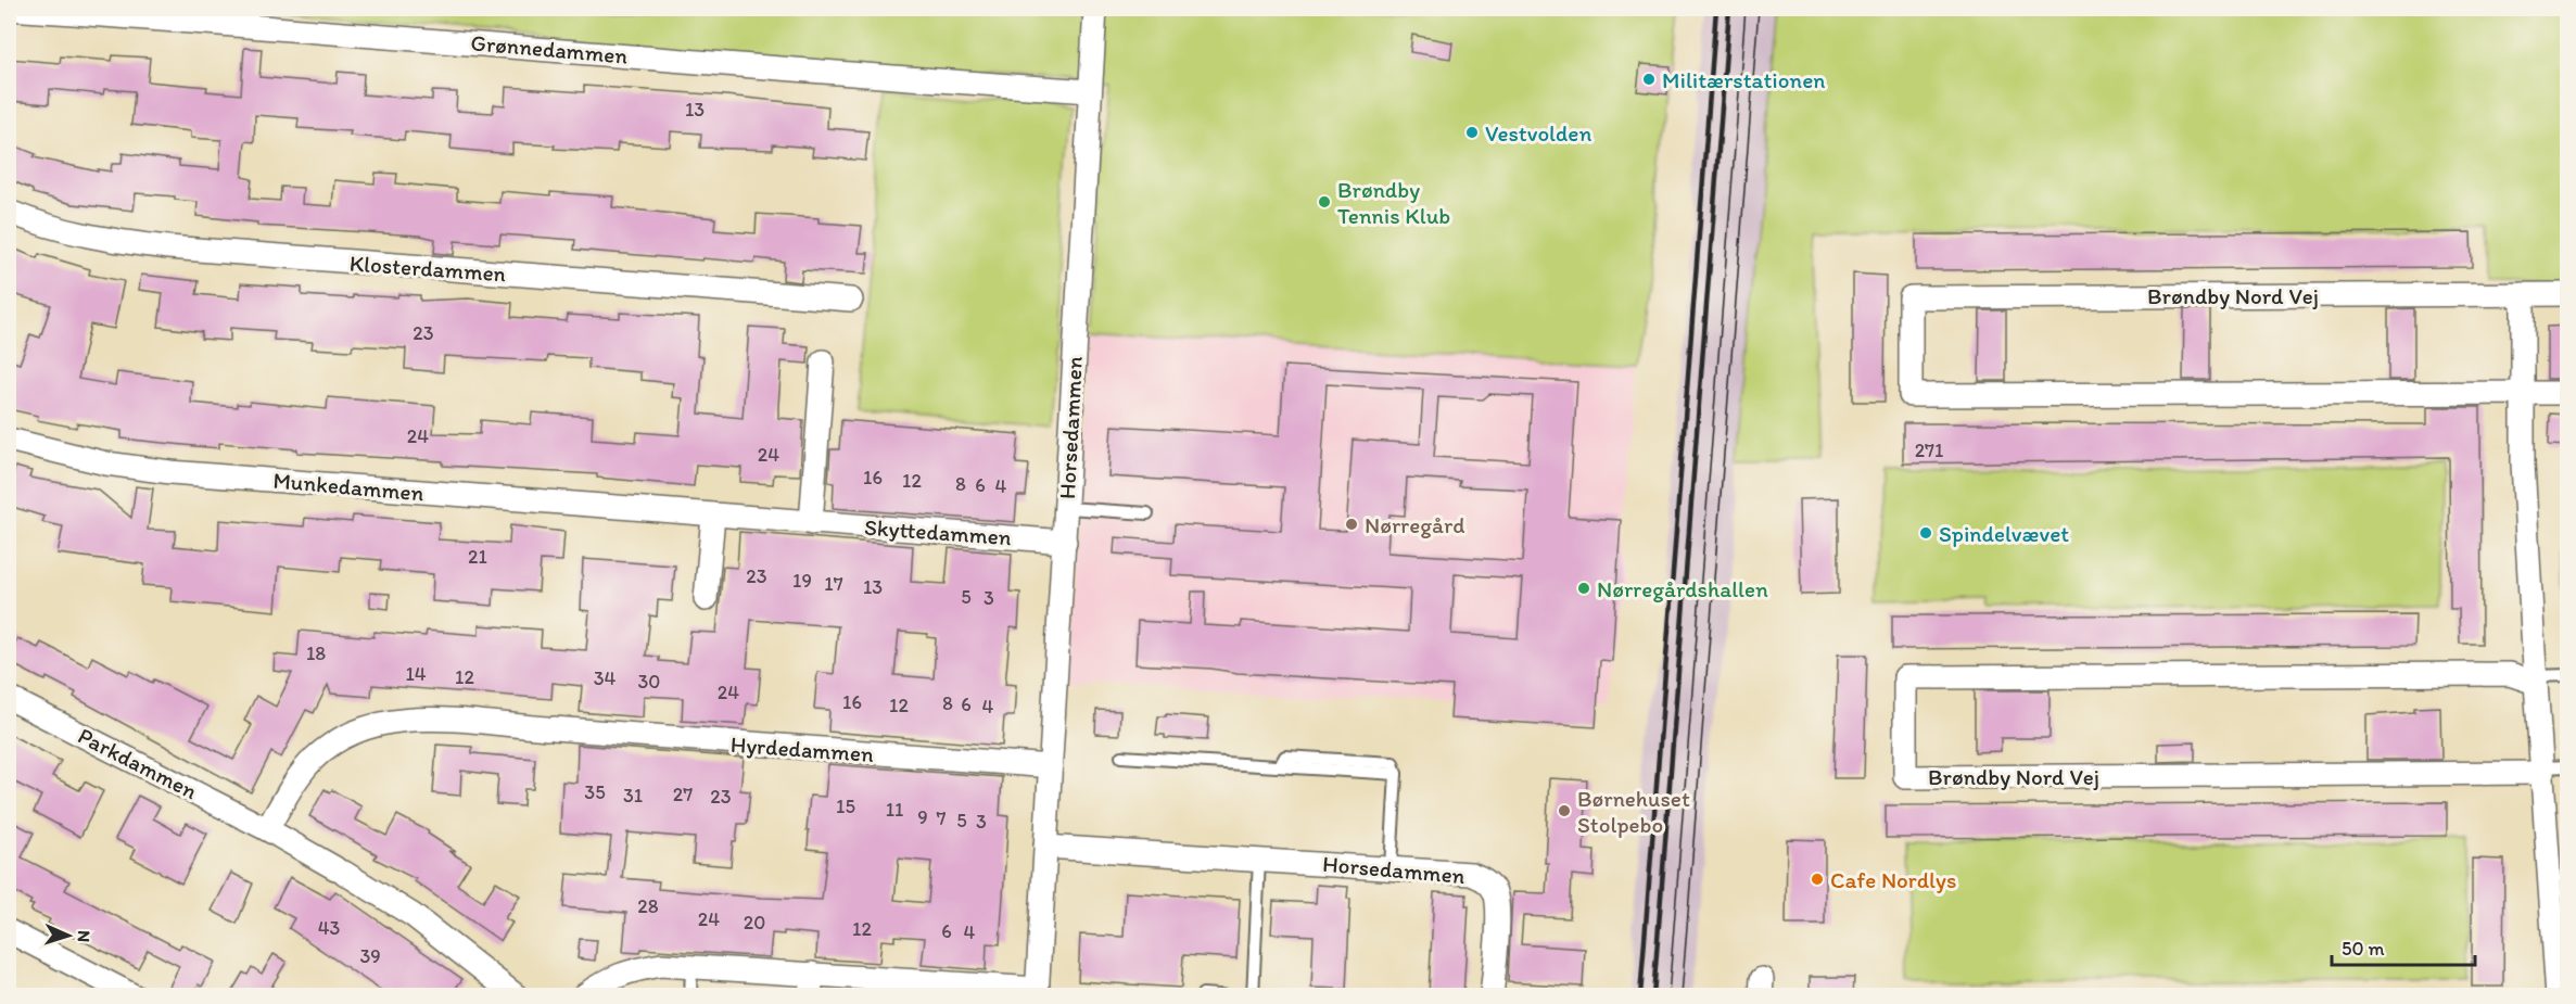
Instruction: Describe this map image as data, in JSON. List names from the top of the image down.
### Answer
{
  "streets": {
    "street": [
      "Grønnedammen",
      "Klosterdammen",
      "Brøndby Nord Vej",
      "Horsedammen",
      "Munkedammen",
      "Skyttedammen",
      "Hyrdedammen",
      "Parkdammen"
    ]
  },
  "crossings": [
    ["Grønnedammen", "Horsedammen"],
    ["Horsedammen", "Skyttedammen"],
    ["Horsedammen", "Hyrdedammen"],
    ["Munkedammen", "Skyttedammen"],
    ["Hyrdedammen", "Parkdammen"]
  ],
  "places": [
    "Militærstationen",
    "Vestvolden",
    "Brøndby Tennis Klub",
    "Nørregård",
    "Spindelvævet",
    "Nørregårdshallen",
    "Børnehuset Stolpebo",
    "Cafe Nordlys"
  ],
  "house_numbers": [
    "13",
    "23",
    "24",
    "271",
    "24",
    "16",
    "12",
    "8",
    "6",
    "4",
    "21",
    "23",
    "19",
    "17",
    "13",
    "5",
    "3",
    "18",
    "14",
    "12",
    "34",
    "30",
    "24",
    "16",
    "8",
    "6",
    "12",
    "4",
    "35",
    "27",
    "31",
    "23",
    "15",
    "11",
    "9",
    "7",
    "5",
    "3",
    "28",
    "24",
    "20",
    "43",
    "12",
    "6",
    "4",
    "39"
  ],
  "scale_bar": "50 m",
  "north": "right"
}
